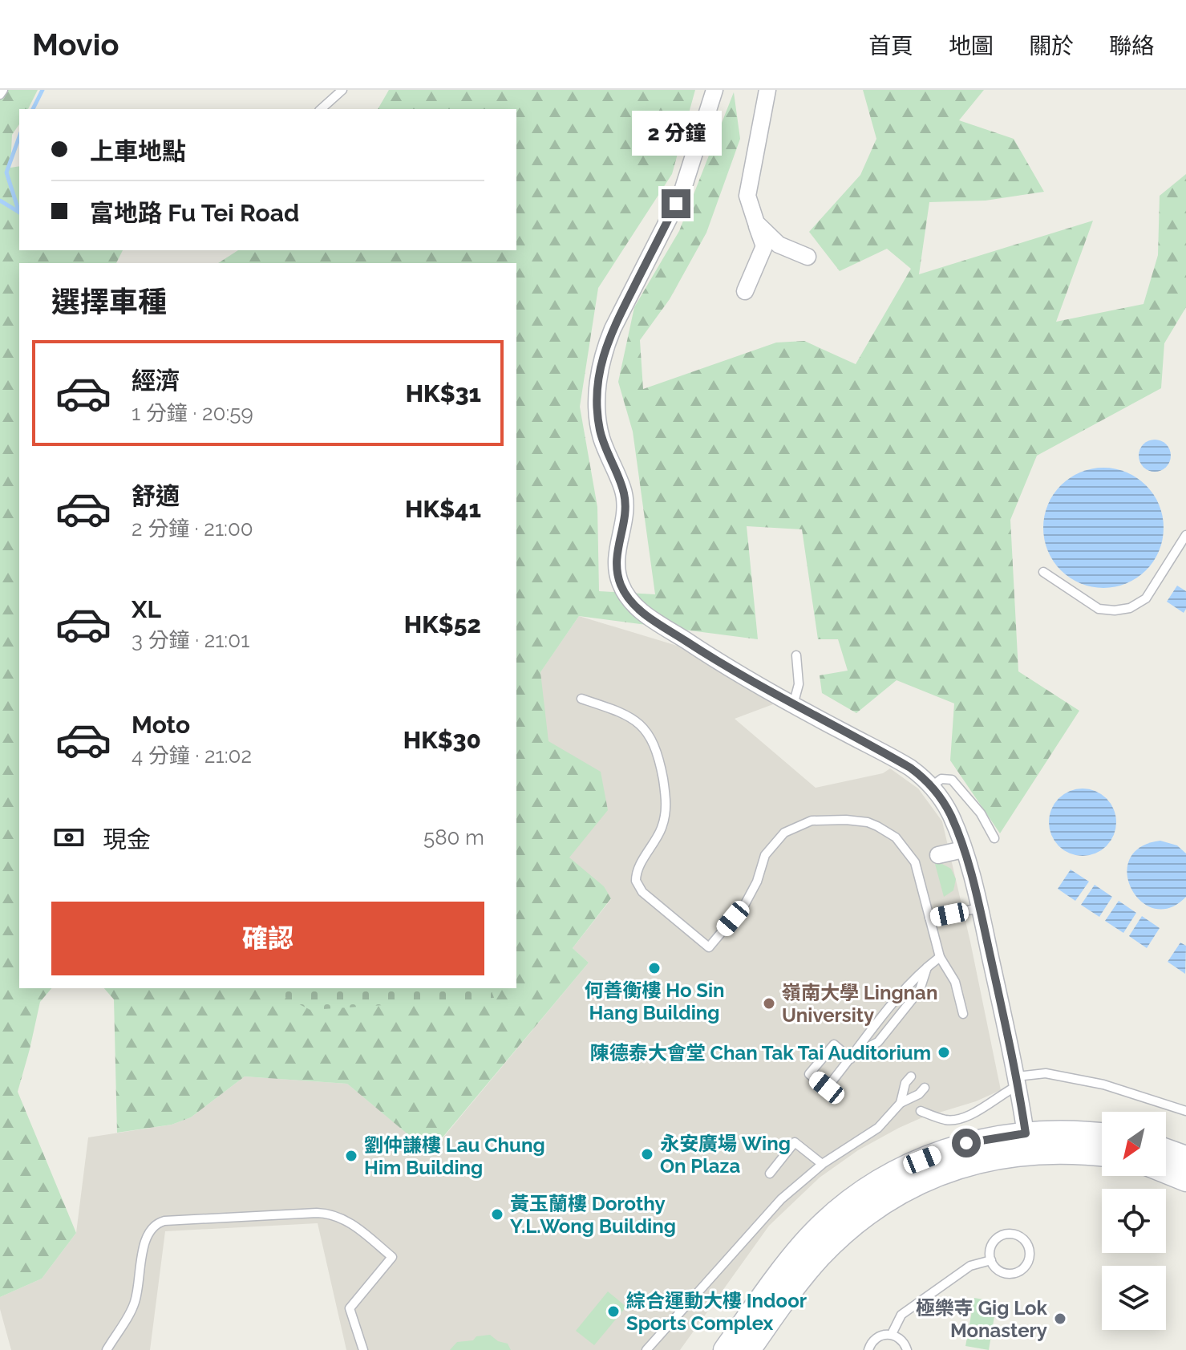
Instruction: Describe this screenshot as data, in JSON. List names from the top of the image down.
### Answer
{
  "places": [
    "何善衡樓 Ho Sin Hang Building",
    "嶺南大學 Lingnan University",
    "陳德泰大會堂 Chan Tak Tai Auditorium",
    "永安廣場 Wing On Plaza",
    "劉仲謙樓 Lau Chung Him Building",
    "黃玉蘭樓 Dorothy Y.L.Wong Building",
    "綜合運動大樓 Indoor Sports Complex",
    "極樂寺 Gig Lok Monastery"
  ],
  "north": "bottom left",
  "page": {
    "header": "Movio",
    "nav": [
      "首頁",
      "地圖",
      "關於",
      "聯絡"
    ],
    "banner": ["上車地點", "富地路 Fu Tei Road"],
    "bubble": "2 分鐘",
    "heading": "選擇車種",
    "list": [
      {
        "name": "經濟",
        "note": "1 分鐘 · 20:59",
        "value": "HK$31"
      },
      {
        "name": "舒適",
        "note": "2 分鐘 · 21:00",
        "value": "HK$41"
      },
      {
        "name": "XL",
        "note": "3 分鐘 · 21:01",
        "value": "HK$52"
      },
      {
        "name": "Moto",
        "note": "4 分鐘 · 21:02",
        "value": "HK$30"
      }
    ],
    "pay": ["現金", "580 m"],
    "buttons": "確認"
  }
}
